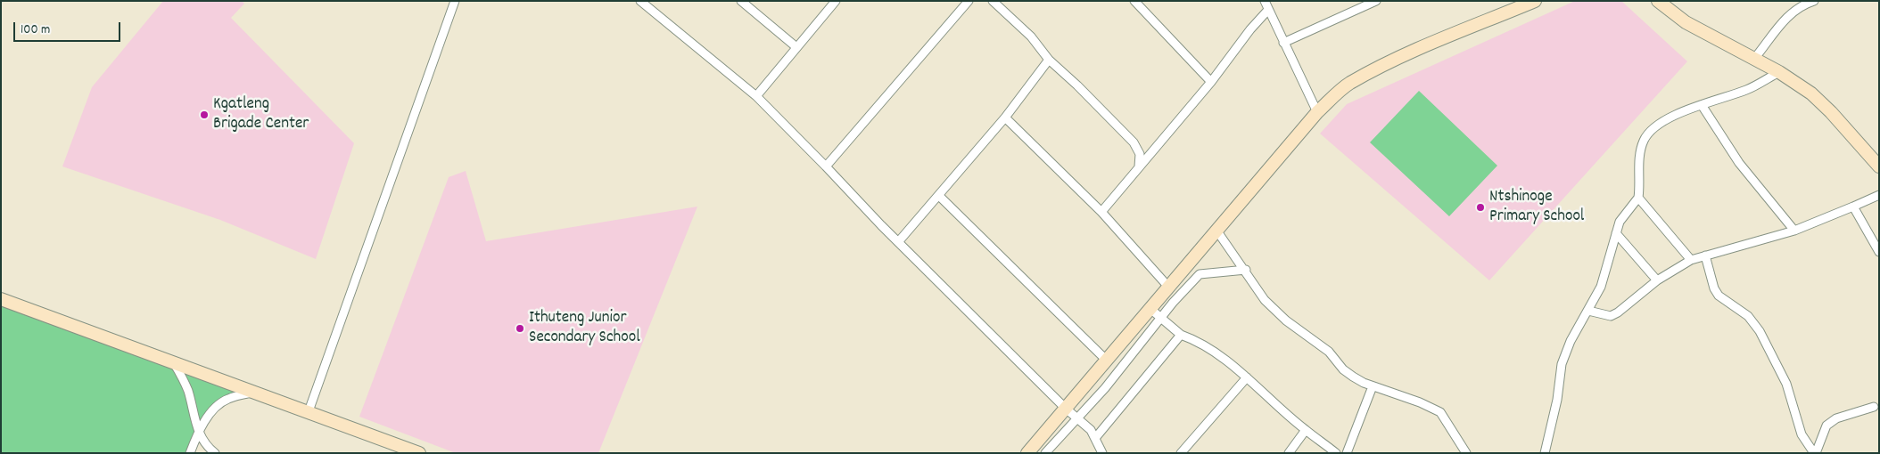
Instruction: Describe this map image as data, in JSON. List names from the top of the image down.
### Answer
{
  "places": ["Kgatleng Brigade Center", "Ntshinoge Primary School", "Ithuteng Junior Secondary School"],
  "scale_bar": "100 m"
}
